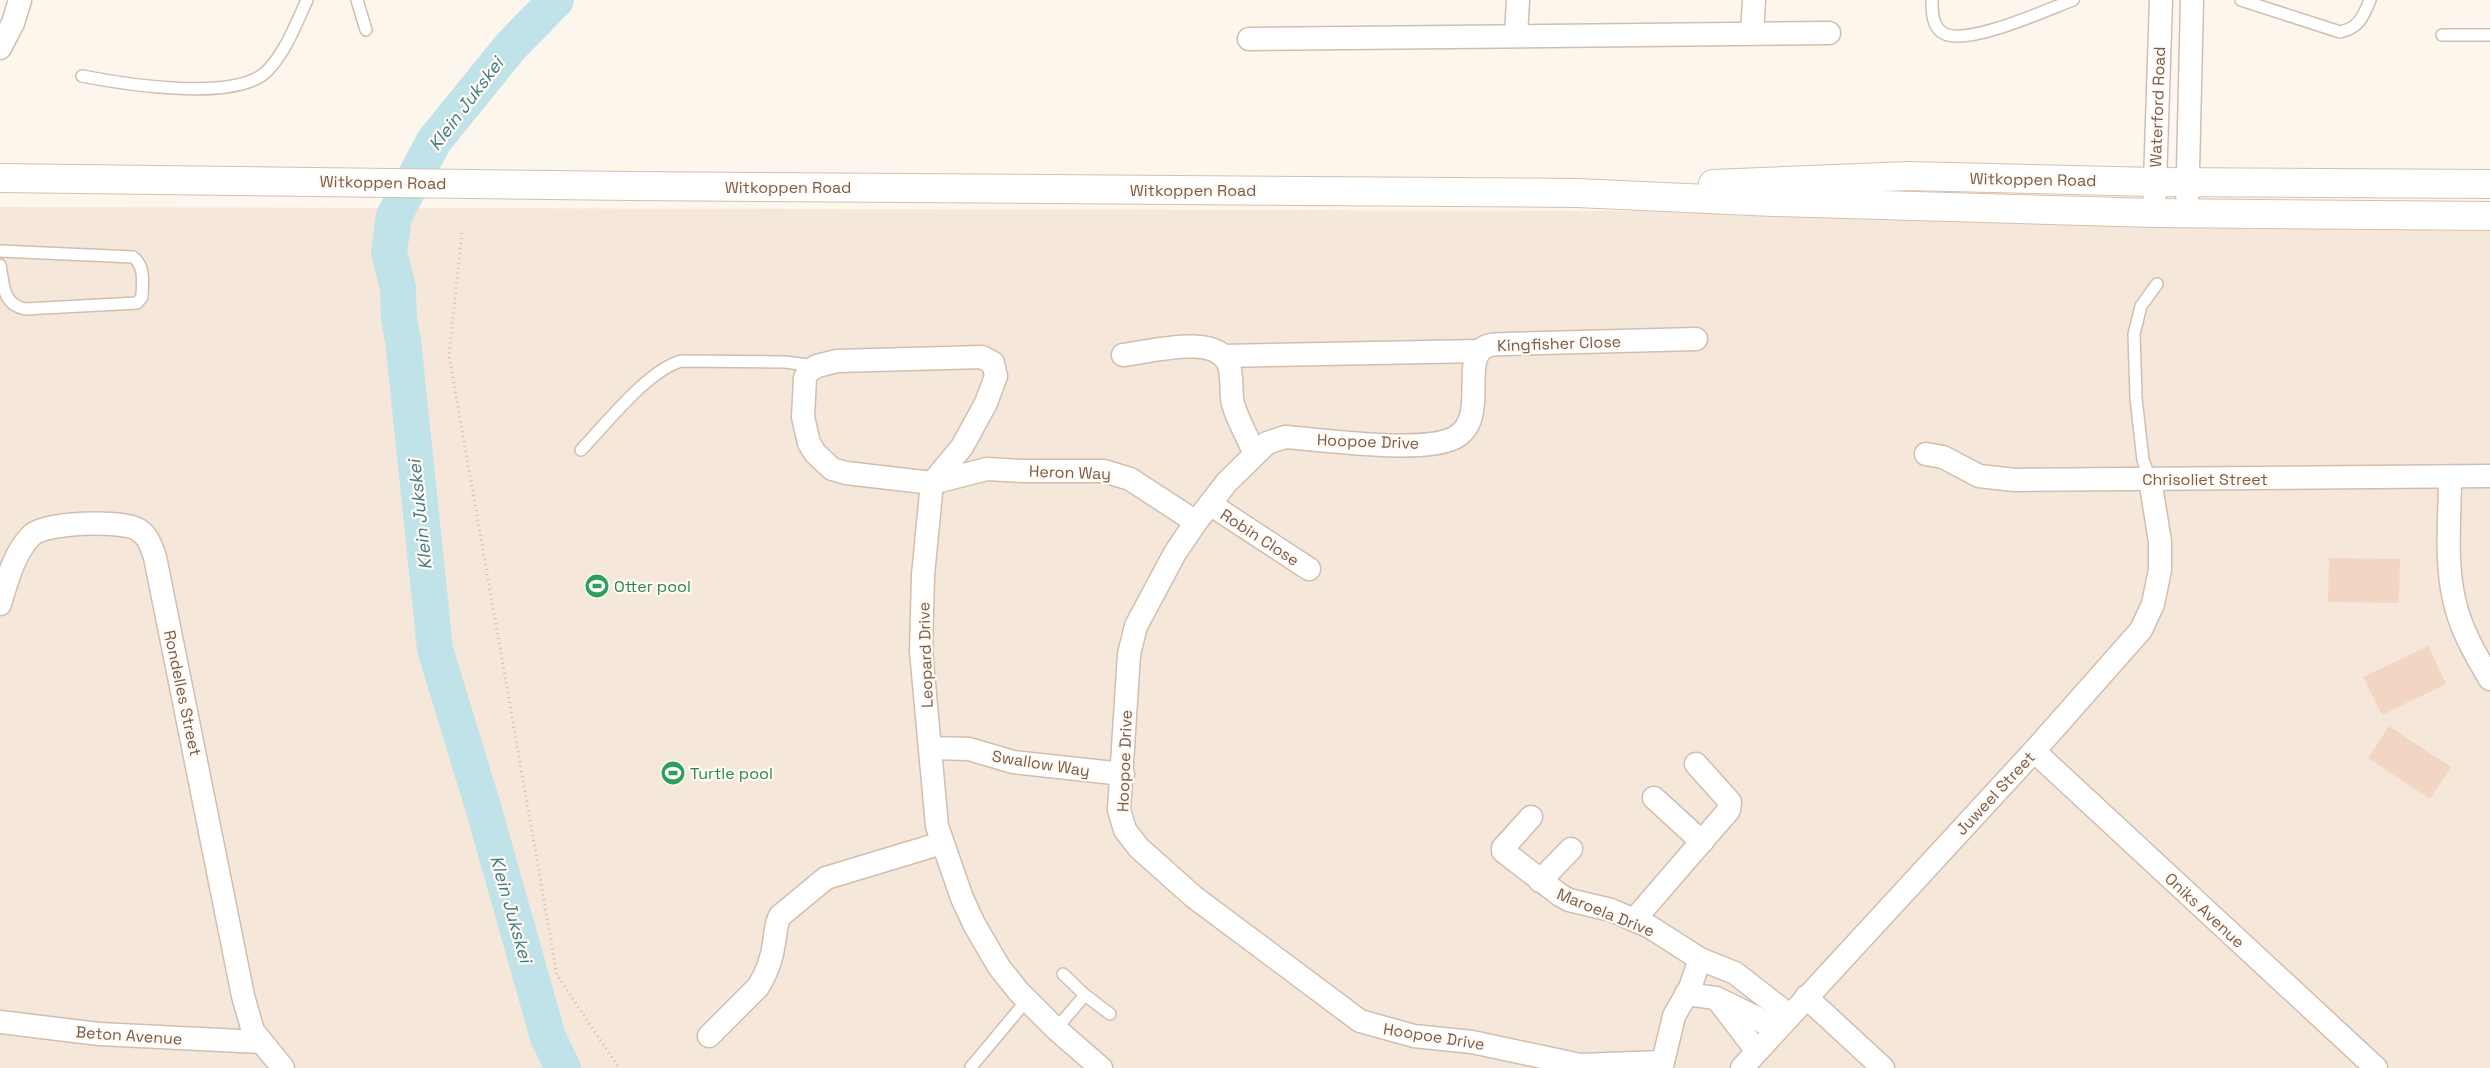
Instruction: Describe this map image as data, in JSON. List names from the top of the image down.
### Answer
{
  "streets": {
    "main road": ["Witkoppen Road"],
    "street": [
      "Waterford Road",
      "Kingfisher Close",
      "Hoopoe Drive",
      "Heron Way",
      "Chrisoliet Street",
      "Robin Close",
      "Leopard Drive",
      "Rondelles Street",
      "Swallow Way",
      "Juweel Street",
      "Oniks Avenue",
      "Maroela Drive",
      "Beton Avenue"
    ]
  },
  "crossings": [
    ["Waterford Road", "Witkoppen Road"],
    ["Kingfisher Close", "Hoopoe Drive"],
    ["Hoopoe Drive", "Heron Way"],
    ["Hoopoe Drive", "Robin Close"],
    ["Hoopoe Drive", "Swallow Way"],
    ["Heron Way", "Leopard Drive"],
    ["Chrisoliet Street", "Juweel Street"],
    ["Leopard Drive", "Swallow Way"],
    ["Rondelles Street", "Beton Avenue"],
    ["Juweel Street", "Oniks Avenue"],
    ["Juweel Street", "Maroela Drive"]
  ],
  "water": ["Klein Jukskei"],
  "places": {
    "sports": ["Otter pool", "Turtle pool"]
  }
}
